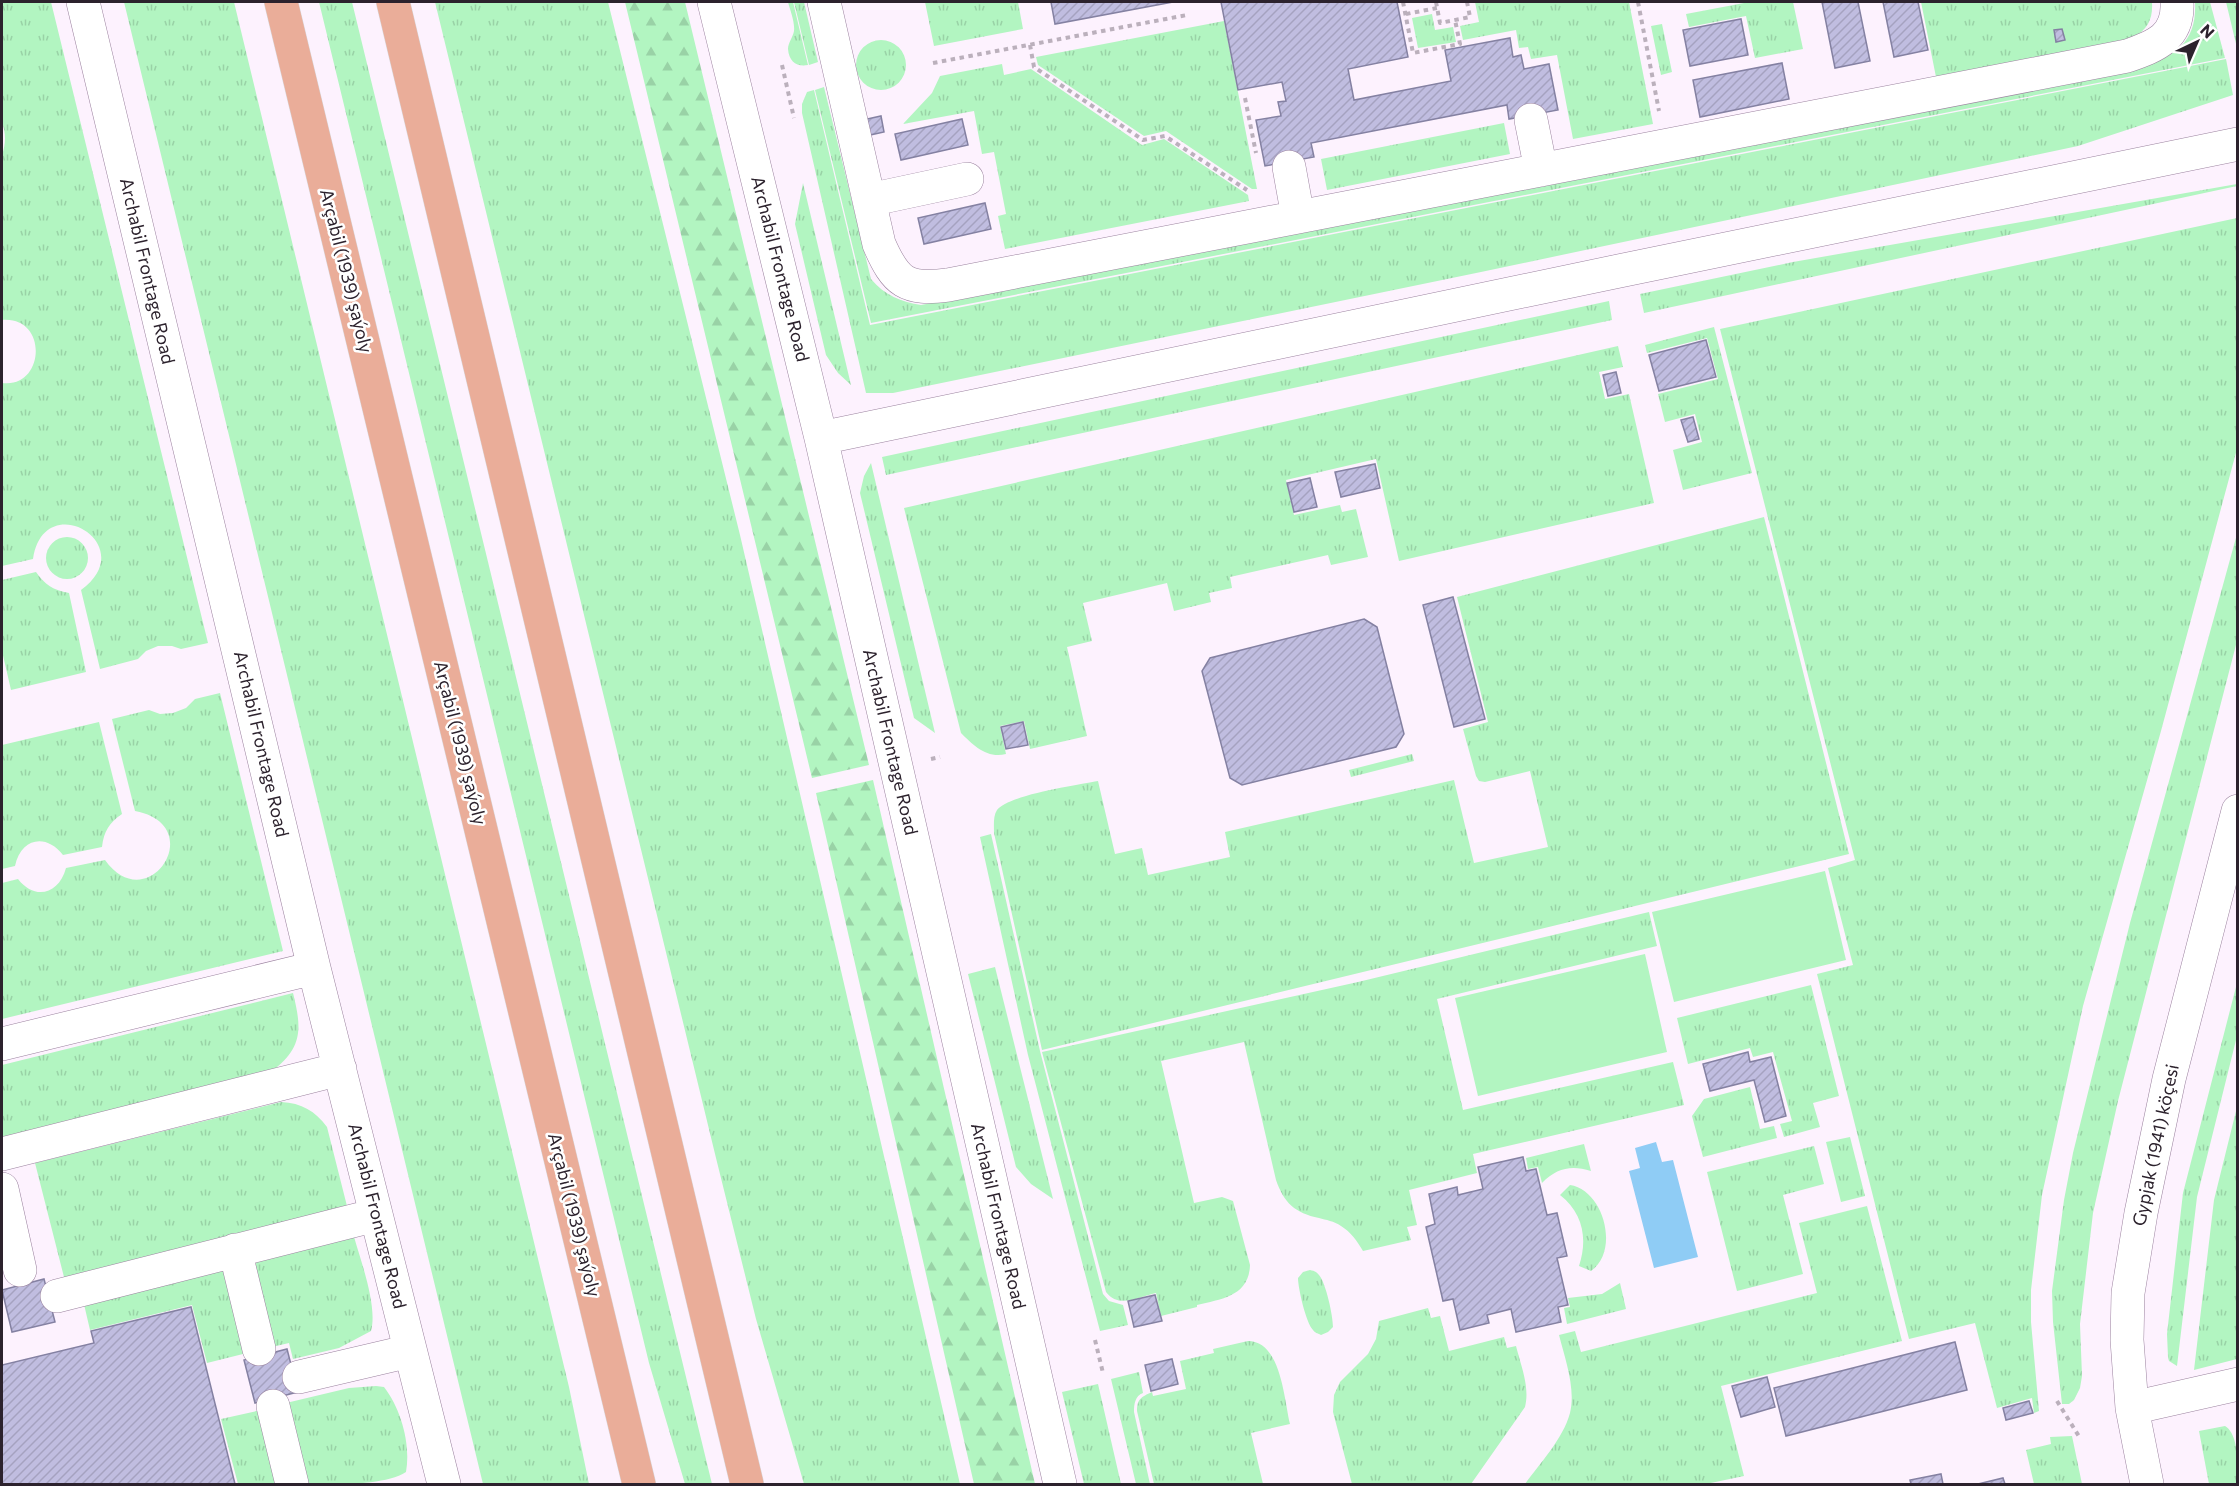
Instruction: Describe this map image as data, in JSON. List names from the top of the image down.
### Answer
{
  "streets": {
    "main road": ["Arçabil (1939) şaýoly"],
    "street": ["Archabil Frontage Road", "Gypjak (1941) köçesi"]
  },
  "north": "top right"
}
